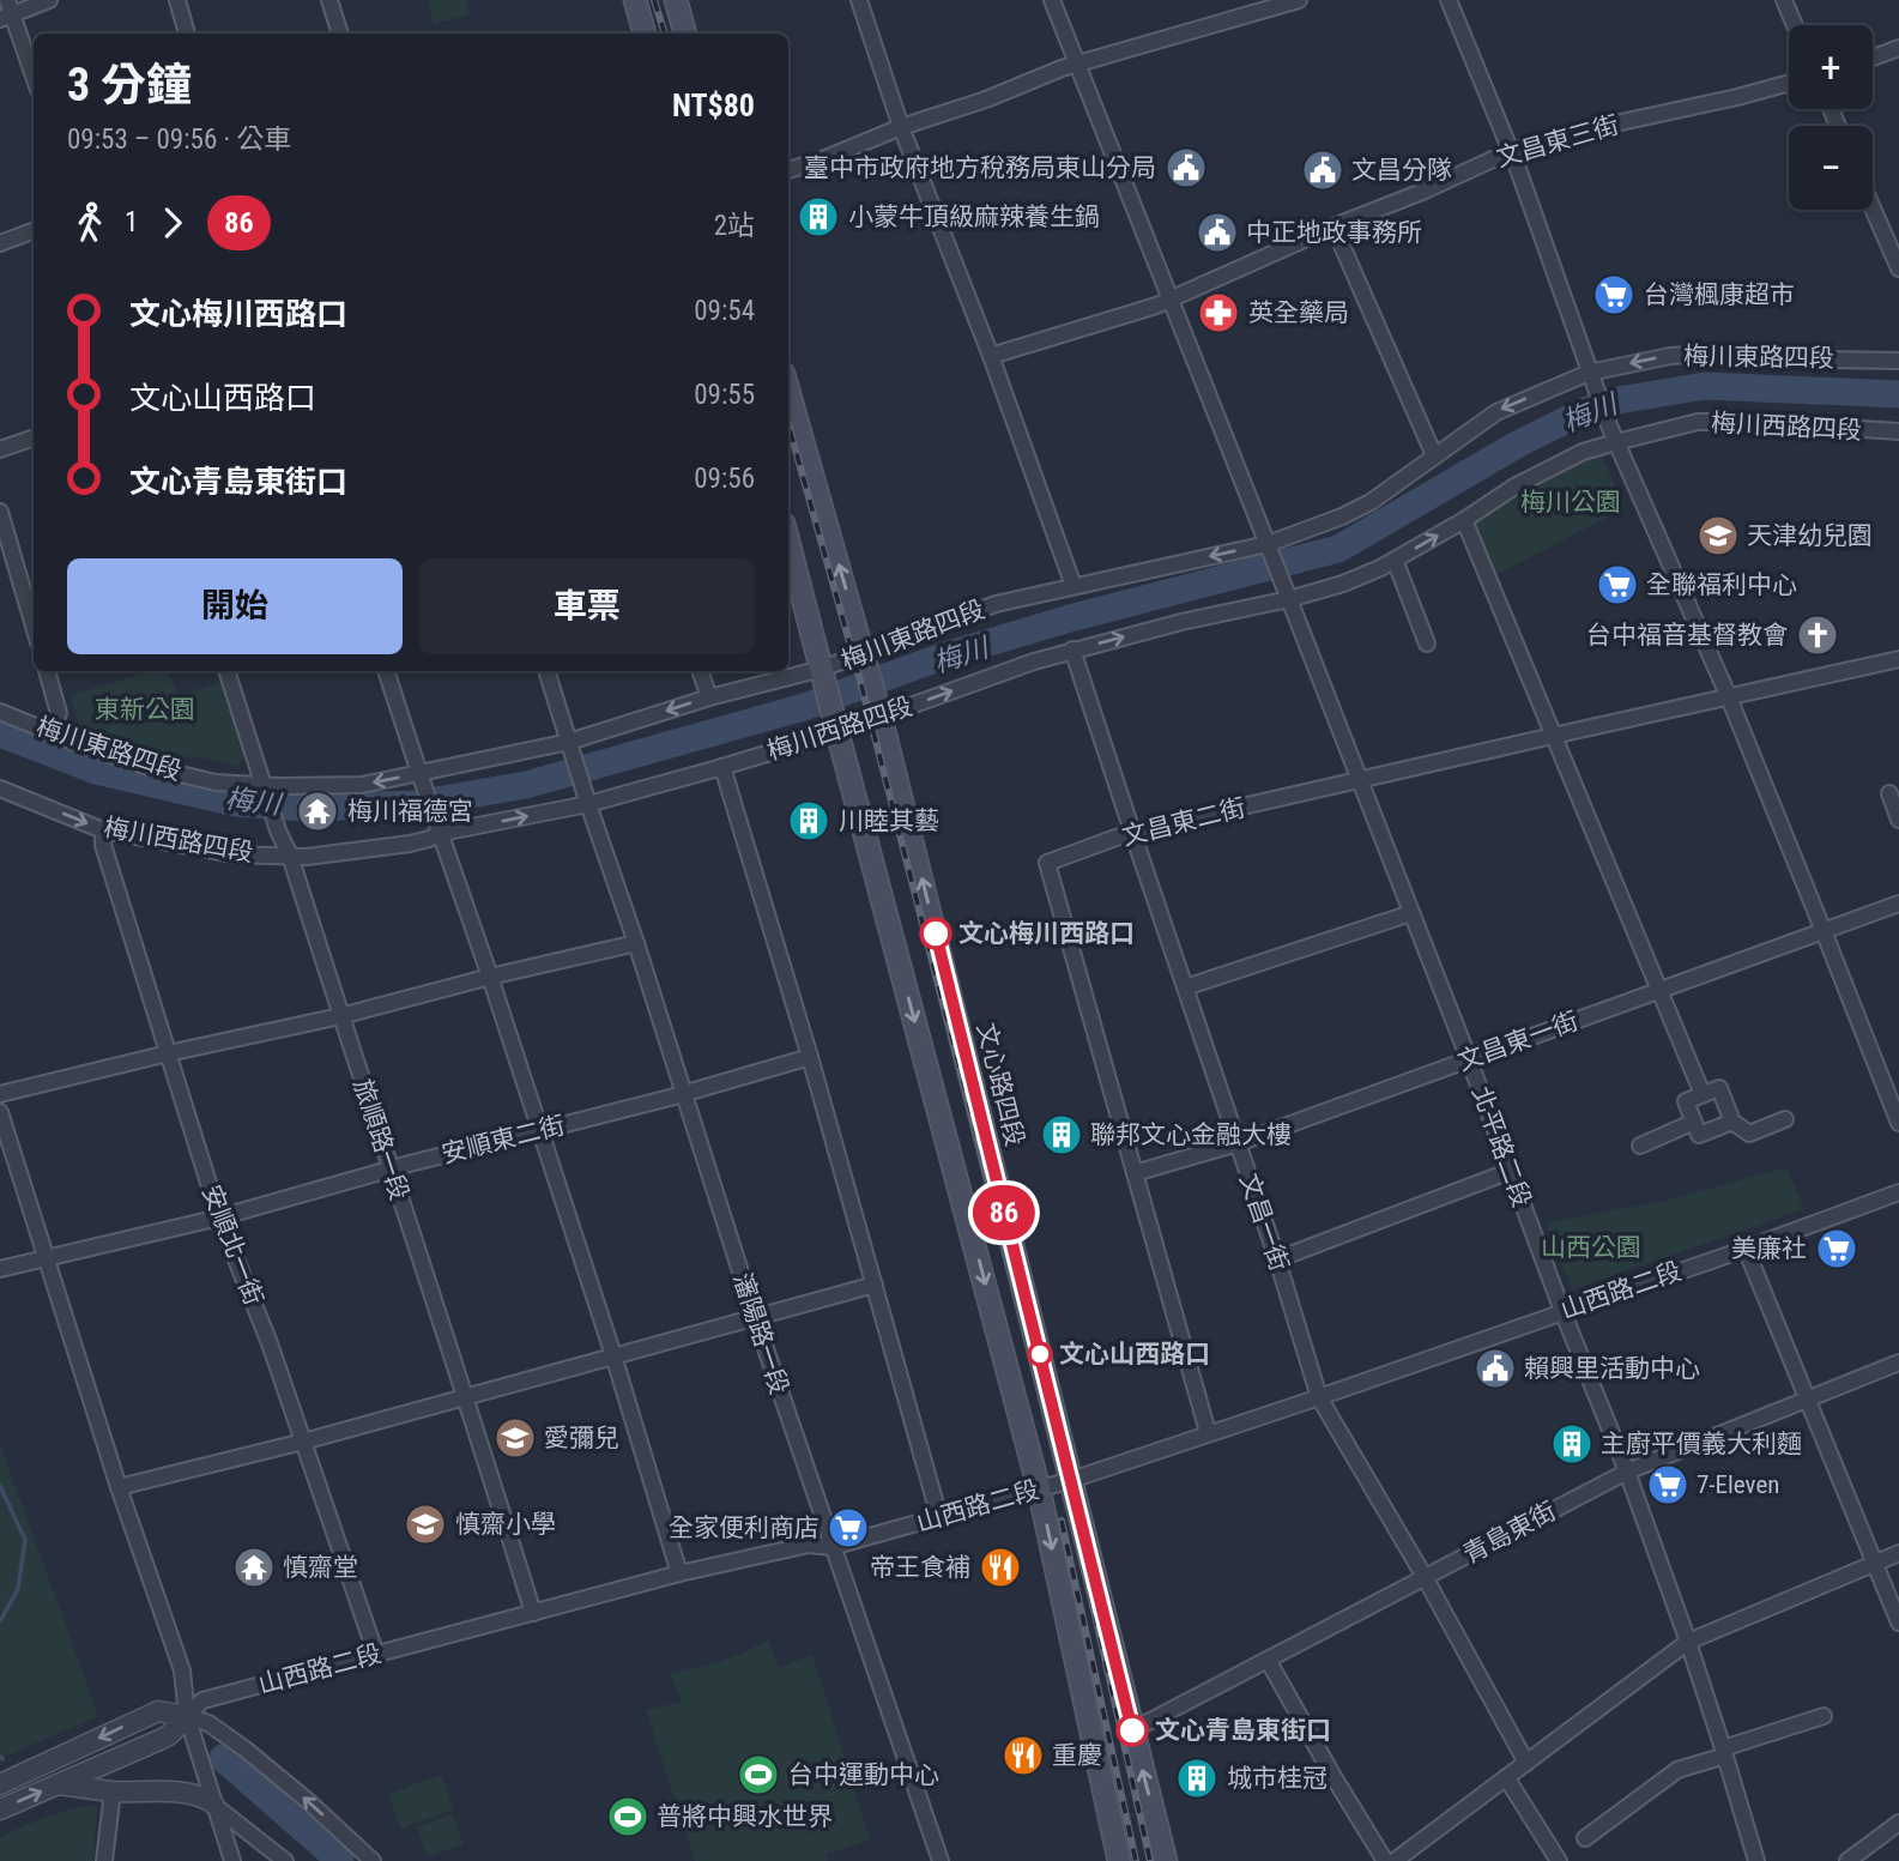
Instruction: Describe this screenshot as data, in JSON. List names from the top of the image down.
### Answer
{
  "streets": {
    "main road": ["文心路四段"],
    "street": [
      "文昌東三街",
      "梅川東路四段",
      "梅川西路四段",
      "文昌東二街",
      "文昌東一街",
      "旅順路一段",
      "安順東二街",
      "北平路二段",
      "文昌一街",
      "安順北一街",
      "山西路二段",
      "瀋陽路一段",
      "青島東街"
    ]
  },
  "crossings": [
    ["文昌東三街", "北平路二段"],
    ["梅川東路四段", "文心路四段"],
    ["梅川東路四段", "旅順路一段"],
    ["梅川東路四段", "北平路二段"],
    ["梅川東路四段", "瀋陽路一段"],
    ["梅川西路四段", "文心路四段"],
    ["梅川西路四段", "旅順路一段"],
    ["梅川西路四段", "北平路二段"],
    ["梅川西路四段", "文昌一街"],
    ["梅川西路四段", "安順北一街"],
    ["梅川西路四段", "瀋陽路一段"],
    ["文昌東二街", "文昌東一街"],
    ["文昌東二街", "北平路二段"],
    ["文昌東二街", "文昌一街"],
    ["文昌東二街", "山西路二段"],
    ["文昌東一街", "北平路二段"],
    ["文昌東一街", "文昌一街"],
    ["文心路四段", "山西路二段"],
    ["文心路四段", "青島東街"],
    ["旅順路一段", "安順東二街"],
    ["旅順路一段", "山西路二段"],
    ["安順東二街", "安順北一街"],
    ["安順東二街", "瀋陽路一段"],
    ["北平路二段", "山西路二段"],
    ["北平路二段", "青島東街"],
    ["文昌一街", "山西路二段"],
    ["文昌一街", "青島東街"],
    ["安順北一街", "山西路二段"],
    ["山西路二段", "瀋陽路一段"]
  ],
  "one_way": ["梅川東路四段", "梅川西路四段"],
  "water": ["梅川"],
  "parks": ["梅川公園", "東新公園", "山西公園"],
  "places": {
    "public building": [
      "臺中市政府地方稅務局東山分局",
      "文昌分隊",
      "中正地政事務所",
      "賴興里活動中心"
    ],
    "building": [
      "小蒙牛頂級麻辣養生鍋",
      "川睦其藝",
      "聯邦文心金融大樓",
      "主廚平價義大利麵",
      "城市桂冠"
    ],
    "supermarket": [
      "台灣楓康超市",
      "全聯福利中心",
      "美廉社",
      "7-Eleven",
      "全家便利商店"
    ],
    "pharmacy": ["英全藥局"],
    "school or university": ["天津幼兒園", "愛彌兒", "慎齋小學"],
    "church": ["台中福音基督教會"],
    "temple": ["梅川福德宮", "慎齋堂"],
    "other": ["文心梅川西路口", "文心山西路口", "文心青島東街口"],
    "restaurant": ["帝王食補", "重慶"],
    "sports": ["台中運動中心", "普將中興水世界"]
  },
  "lines": ["bus line 86"],
  "page": {
    "on_map": "86",
    "map_buttons": ["+", "−"],
    "heading": ["3 分鐘", "09:53 – 09:56 · 公車", "NT$80"],
    "legs": ["1", "86", "2站"],
    "list": [
      {
        "name": "文心梅川西路口",
        "value": "09:54"
      },
      {
        "name": "文心山西路口",
        "value": "09:55"
      },
      {
        "name": "文心青島東街口",
        "value": "09:56"
      }
    ],
    "buttons": ["開始", "車票"]
  }
}
